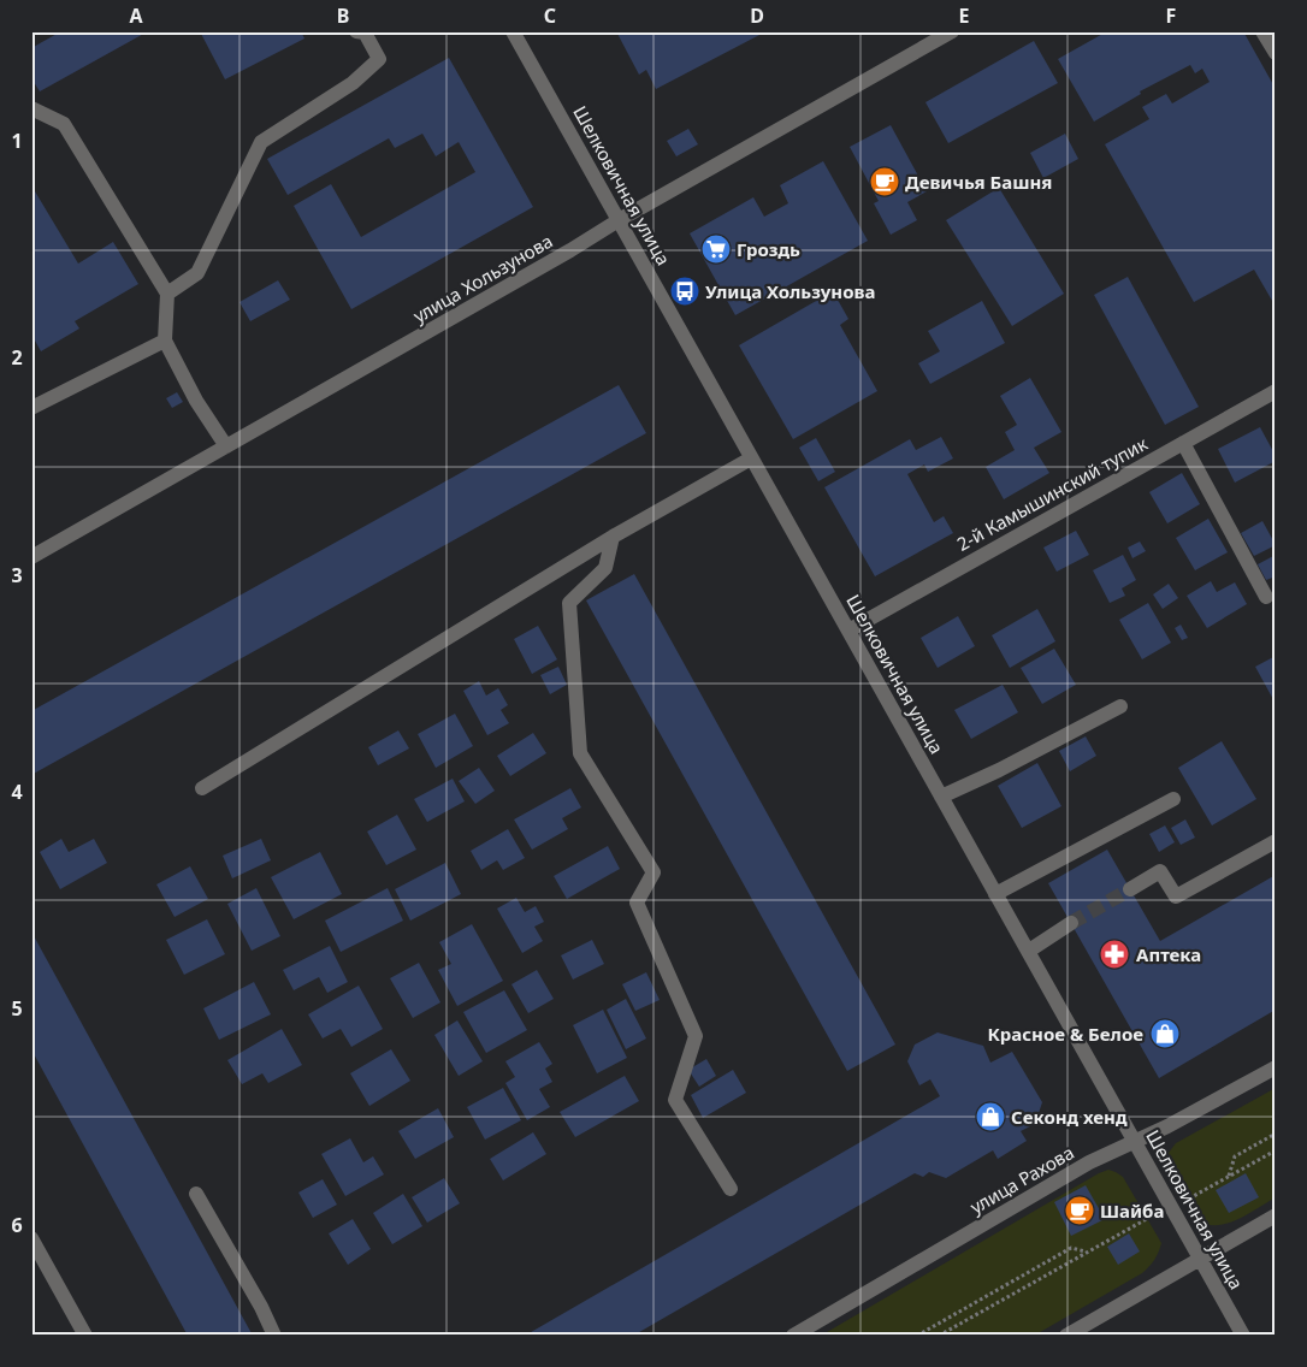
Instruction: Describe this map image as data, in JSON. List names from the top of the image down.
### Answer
{
  "streets": {
    "street": [
      "Шелковичная улица",
      "улица Хользунова",
      "2-й Камышинский тупик",
      "улица Рахова"
    ]
  },
  "crossings": [
    ["Шелковичная улица", "улица Хользунова"],
    ["Шелковичная улица", "2-й Камышинский тупик"],
    ["Шелковичная улица", "улица Рахова"]
  ],
  "places": {
    "cafe": ["Девичья Башня", "Шайба"],
    "supermarket": ["Гроздь"],
    "bus stop": ["Улица Хользунова"],
    "pharmacy": ["Аптека"],
    "shop": ["Красное & Белое", "Секонд хенд"]
  },
  "grid": {
    "columns": [
      "A",
      "B",
      "C",
      "D",
      "E",
      "F"
    ],
    "rows": [
      "1",
      "2",
      "3",
      "4",
      "5",
      "6"
    ]
  }
}
